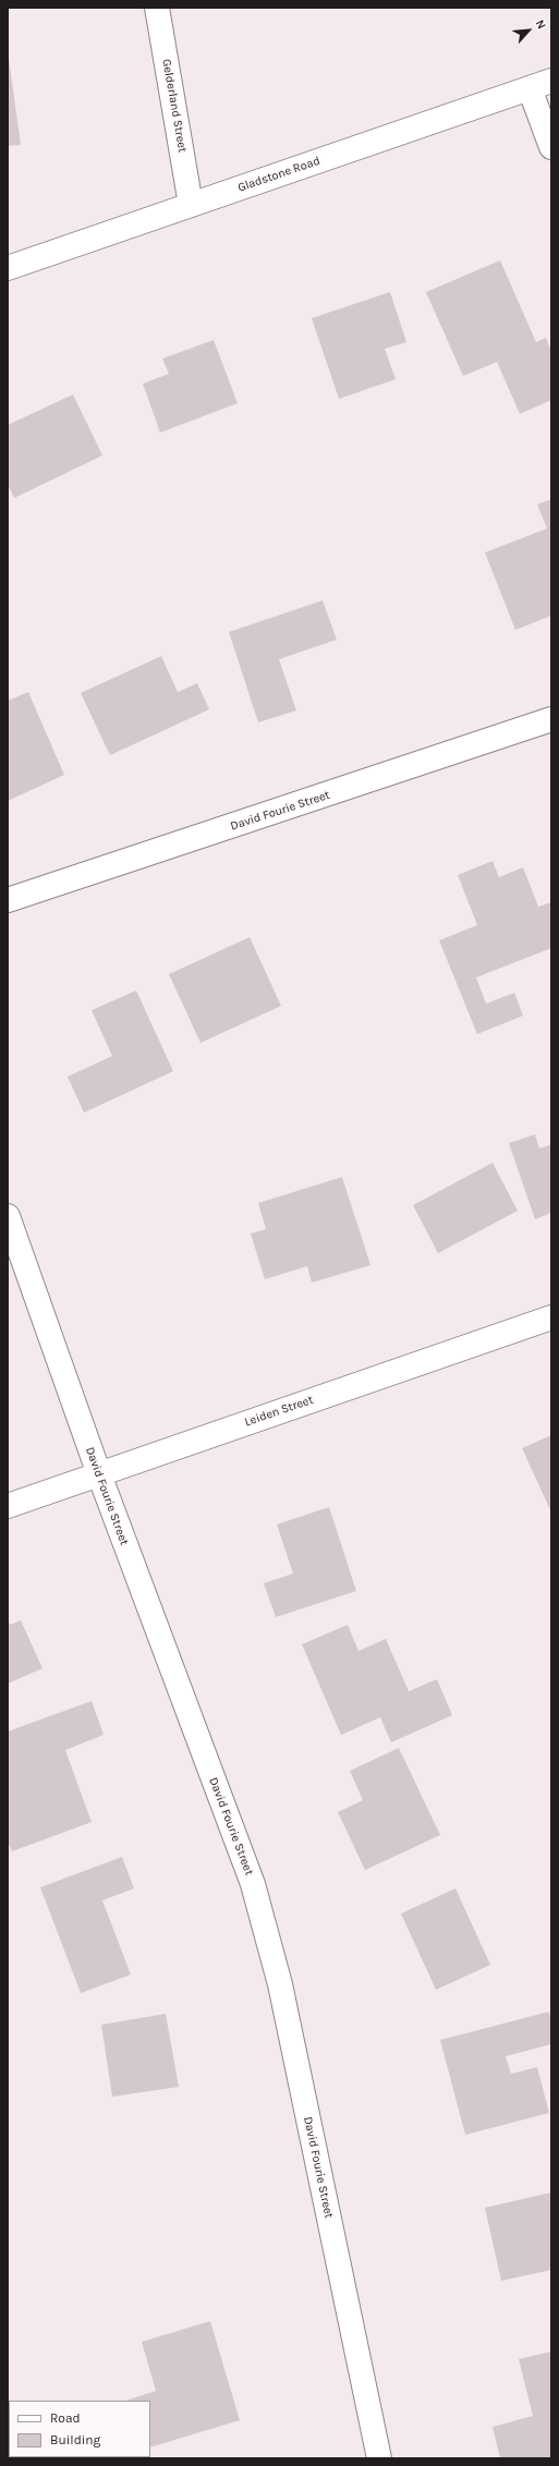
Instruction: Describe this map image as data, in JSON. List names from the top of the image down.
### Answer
{
  "streets": {
    "street": [
      "Gelderland Street",
      "Gladstone Road",
      "David Fourie Street",
      "Leiden Street"
    ]
  },
  "crossings": [
    ["Gelderland Street", "Gladstone Road"],
    ["David Fourie Street", "Leiden Street"]
  ],
  "legend": ["Road", "Building"],
  "north": "top right"
}
